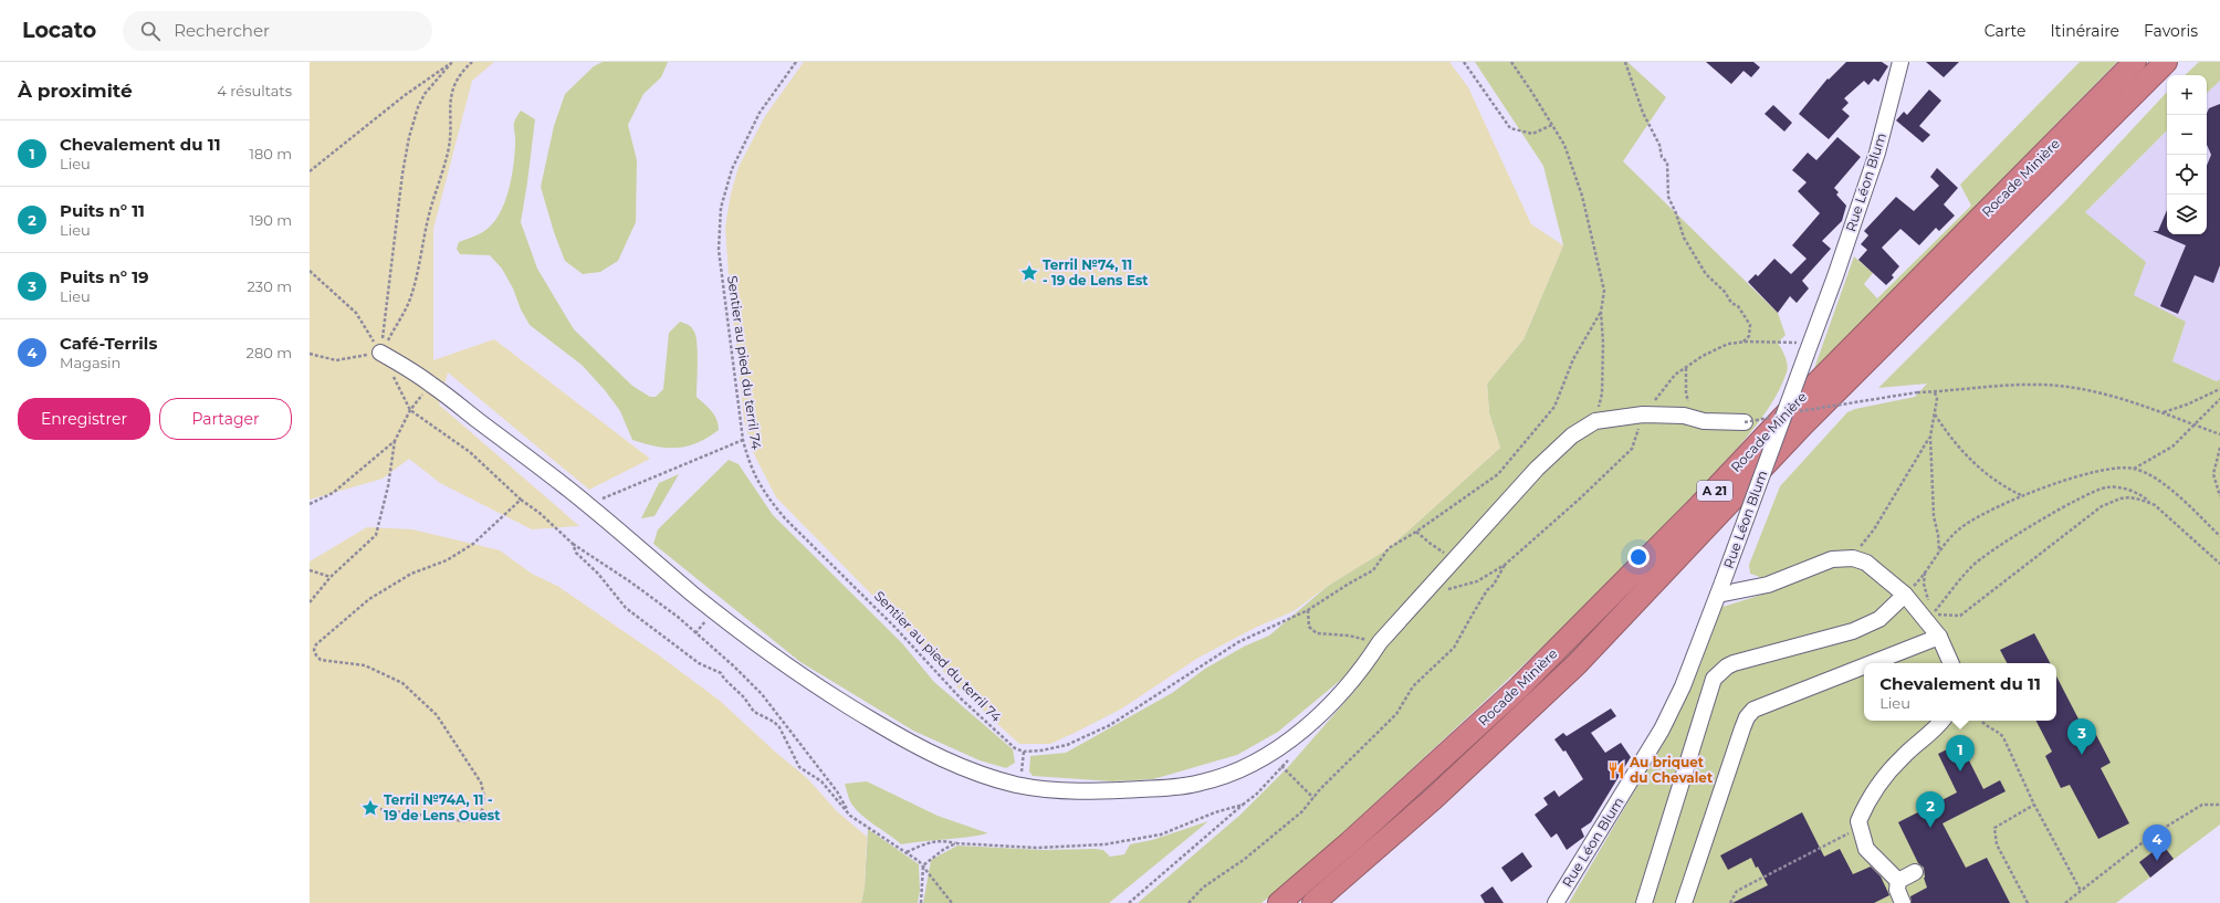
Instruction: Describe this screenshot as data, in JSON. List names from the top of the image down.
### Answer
{
  "streets": {
    "highway": ["Rocade Minière", "A 21"],
    "street": ["Rue Léon Blum"],
    "path": ["Sentier au pied du terril 74"]
  },
  "places": {
    "place": ["Terril №74, 11 - 19 de Lens Est", "Terril №74A, 11 - 19 de Lens Ouest"],
    "restaurant": ["Au briquet du Chevalet"]
  },
  "page": {
    "header": "Locato",
    "search": "Rechercher",
    "nav": ["Carte", "Itinéraire", "Favoris"],
    "heading": ["À proximité", "4 résultats"],
    "map_buttons": ["+", "−"],
    "list": [
      {
        "mark": "1",
        "name": "Chevalement du 11",
        "note": "Lieu",
        "value": "180 m"
      },
      {
        "mark": "2",
        "name": "Puits n° 11",
        "note": "Lieu",
        "value": "190 m"
      },
      {
        "mark": "3",
        "name": "Puits n° 19",
        "note": "Lieu",
        "value": "230 m"
      },
      {
        "mark": "4",
        "name": "Café-Terrils",
        "note": "Magasin",
        "value": "280 m"
      }
    ],
    "buttons": ["Enregistrer", "Partager"],
    "popup": ["Chevalement du 11", "Lieu"],
    "pins": [
      "3",
      "1",
      "2",
      "4"
    ]
  }
}
